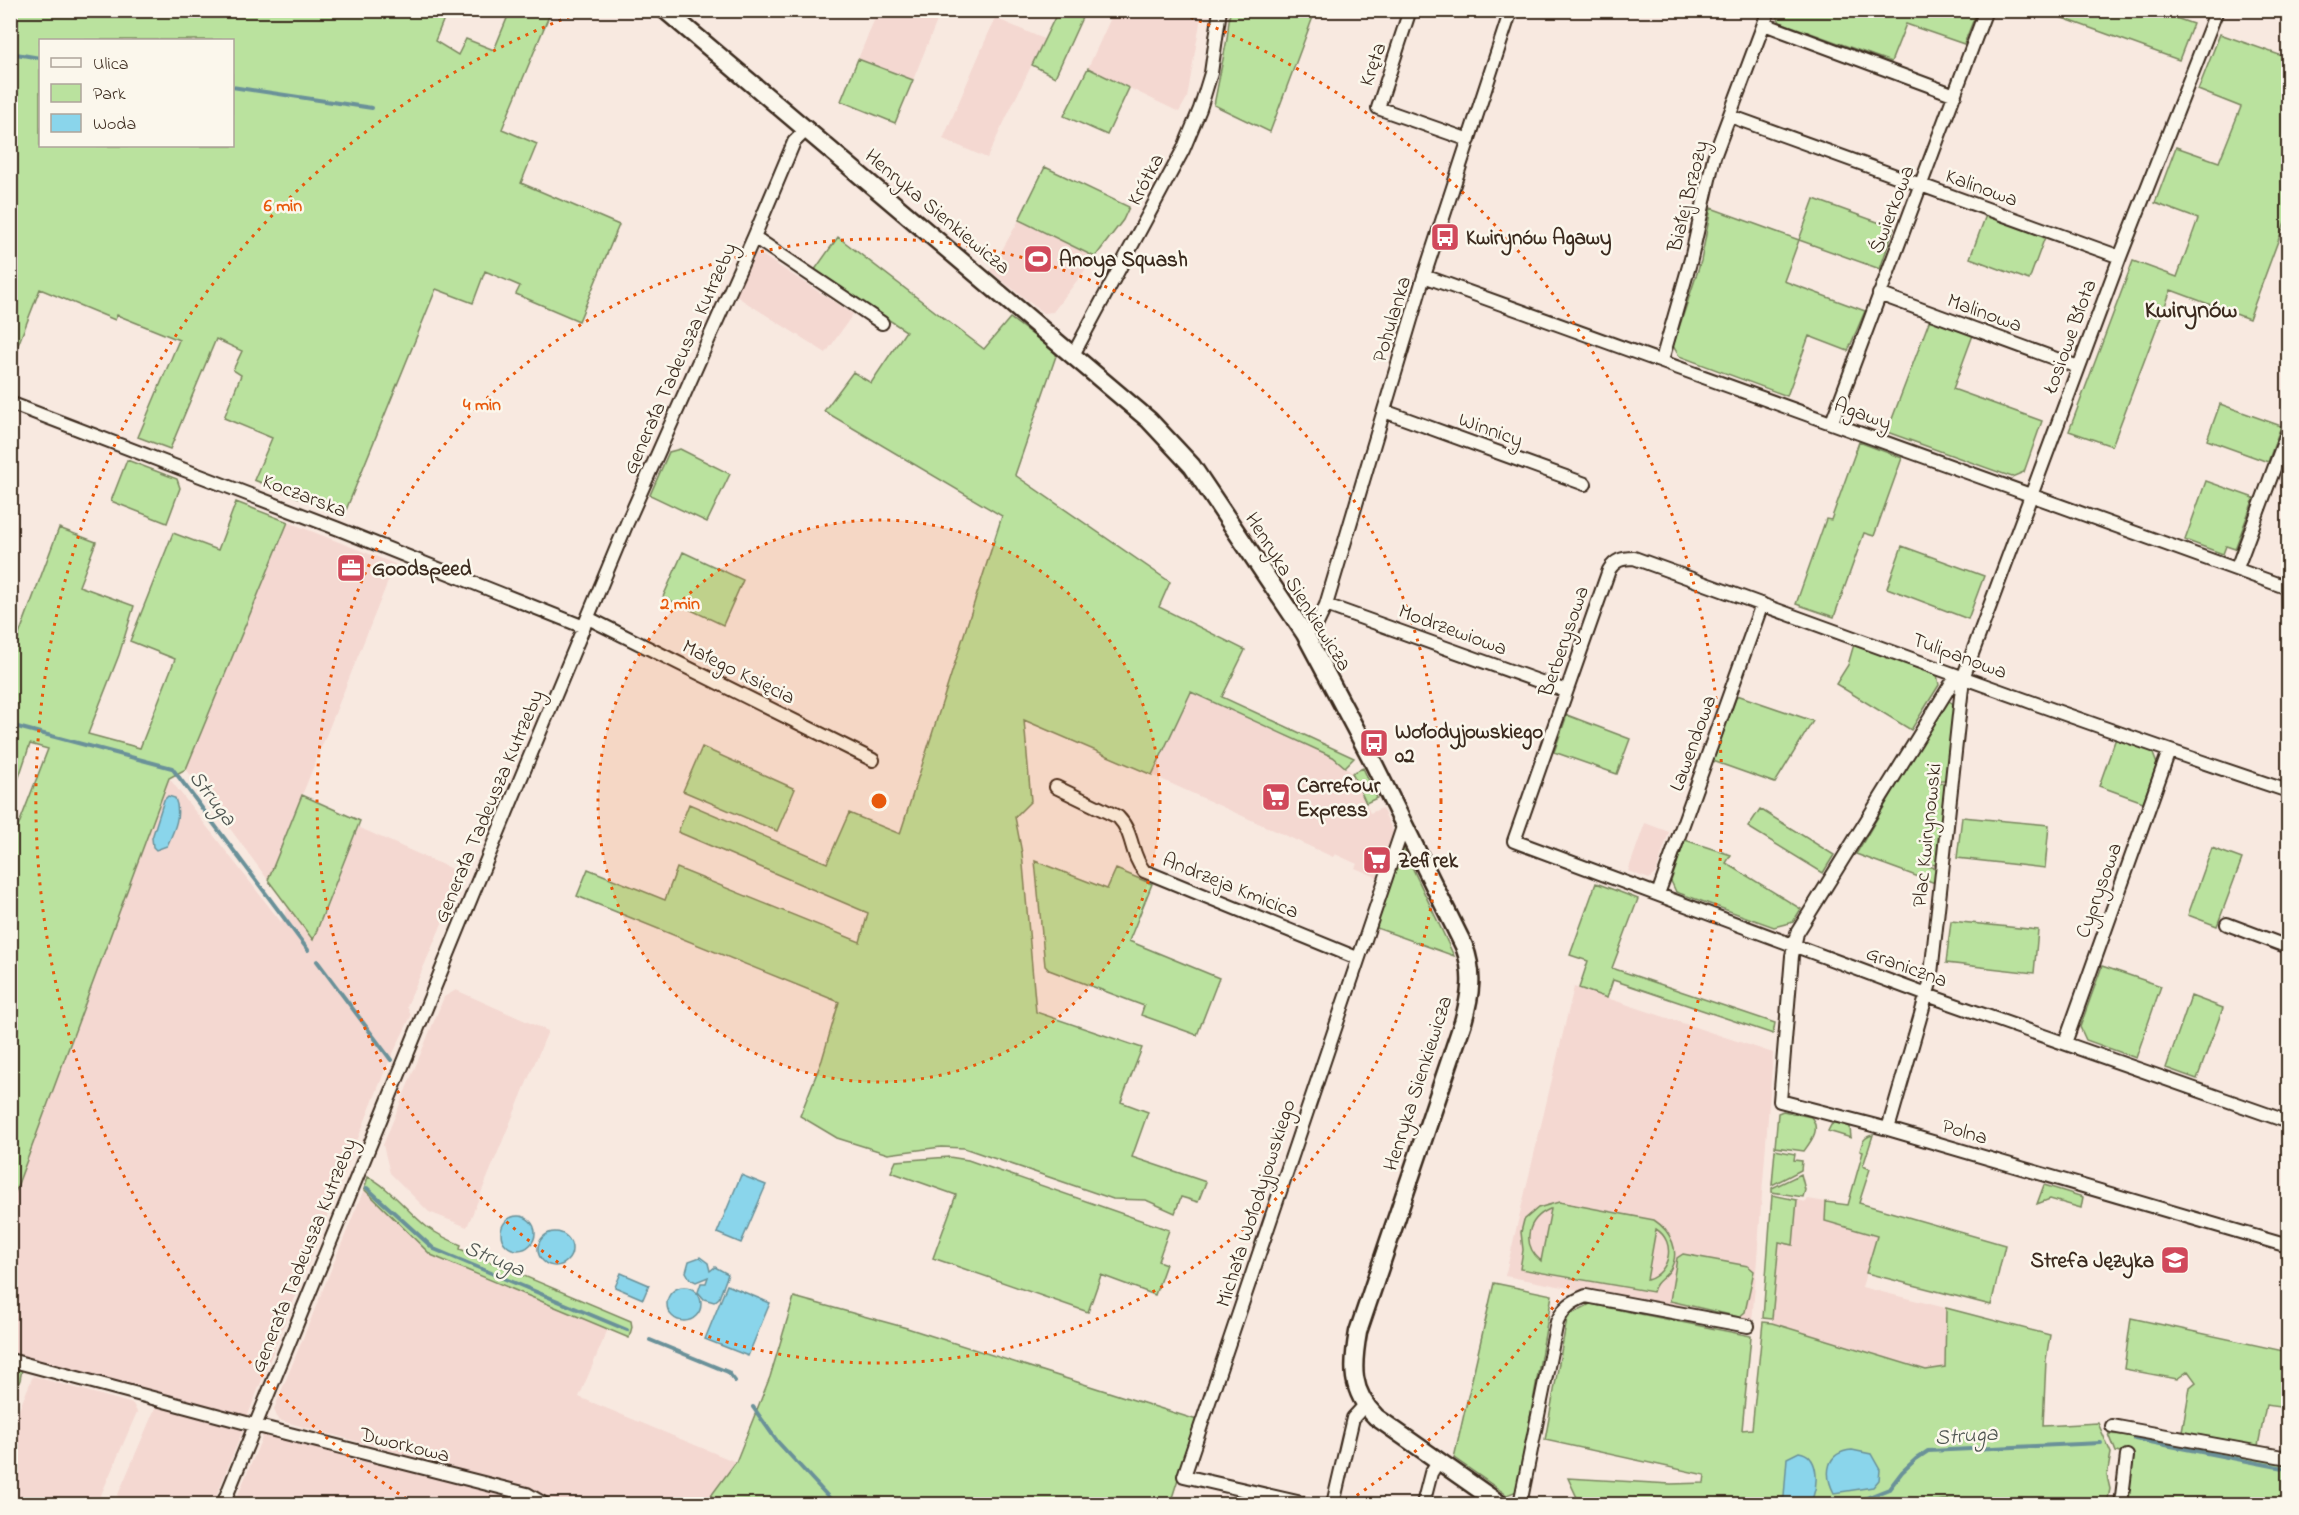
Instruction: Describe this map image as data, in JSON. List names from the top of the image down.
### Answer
{
  "streets": {
    "street": [
      "Kręta",
      "Krótka",
      "Kalinowa",
      "Białej Brzozy",
      "Świerkowa",
      "Henryka Sienkiewicza",
      "Malinowa",
      "Pohulanka",
      "Łosiowe Błota",
      "Generała Tadeusza Kutrzeby",
      "Agawy",
      "Winnicy",
      "Koczarska",
      "Modrzewiowa",
      "Berberysowa",
      "Tulipanowa",
      "Małego Księcia",
      "Lawendowa",
      "Plac Kwirynowski",
      "Andrzeja Kmicica",
      "Cyprysowa",
      "Graniczna",
      "Polna",
      "Michała Wołodyjowskiego",
      "Dworkowa"
    ]
  },
  "crossings": [
    ["Kręta", "Pohulanka"],
    ["Krótka", "Henryka Sienkiewicza"],
    ["Kalinowa", "Białej Brzozy"],
    ["Kalinowa", "Świerkowa"],
    ["Kalinowa", "Łosiowe Błota"],
    ["Białej Brzozy", "Agawy"],
    ["Świerkowa", "Malinowa"],
    ["Świerkowa", "Agawy"],
    ["Henryka Sienkiewicza", "Pohulanka"],
    ["Henryka Sienkiewicza", "Generała Tadeusza Kutrzeby"],
    ["Henryka Sienkiewicza", "Michała Wołodyjowskiego"],
    ["Malinowa", "Łosiowe Błota"],
    ["Pohulanka", "Agawy"],
    ["Pohulanka", "Winnicy"],
    ["Pohulanka", "Modrzewiowa"],
    ["Łosiowe Błota", "Agawy"],
    ["Łosiowe Błota", "Tulipanowa"],
    ["Łosiowe Błota", "Plac Kwirynowski"],
    ["Generała Tadeusza Kutrzeby", "Koczarska"],
    ["Generała Tadeusza Kutrzeby", "Małego Księcia"],
    ["Generała Tadeusza Kutrzeby", "Dworkowa"],
    ["Koczarska", "Małego Księcia"],
    ["Modrzewiowa", "Berberysowa"],
    ["Berberysowa", "Tulipanowa"],
    ["Berberysowa", "Graniczna"],
    ["Tulipanowa", "Lawendowa"],
    ["Tulipanowa", "Plac Kwirynowski"],
    ["Tulipanowa", "Cyprysowa"],
    ["Lawendowa", "Graniczna"],
    ["Plac Kwirynowski", "Graniczna"],
    ["Plac Kwirynowski", "Polna"],
    ["Andrzeja Kmicica", "Michała Wołodyjowskiego"],
    ["Cyprysowa", "Graniczna"],
    ["Graniczna", "Polna"]
  ],
  "districts": ["Kwirynów"],
  "water": ["Struga"],
  "places": {
    "bus stop": ["Kwirynów Agawy", "Wołodyjowskiego 02"],
    "sports": ["Anoya Squash"],
    "office": ["Goodspeed"],
    "supermarket": ["Carrefour Express", "Zefirek"],
    "school or university": ["Strefa Języka"]
  },
  "legend": ["Ulica", "Park", "Woda"],
  "rings": ["6 min", "4 min", "2 min"]
}
